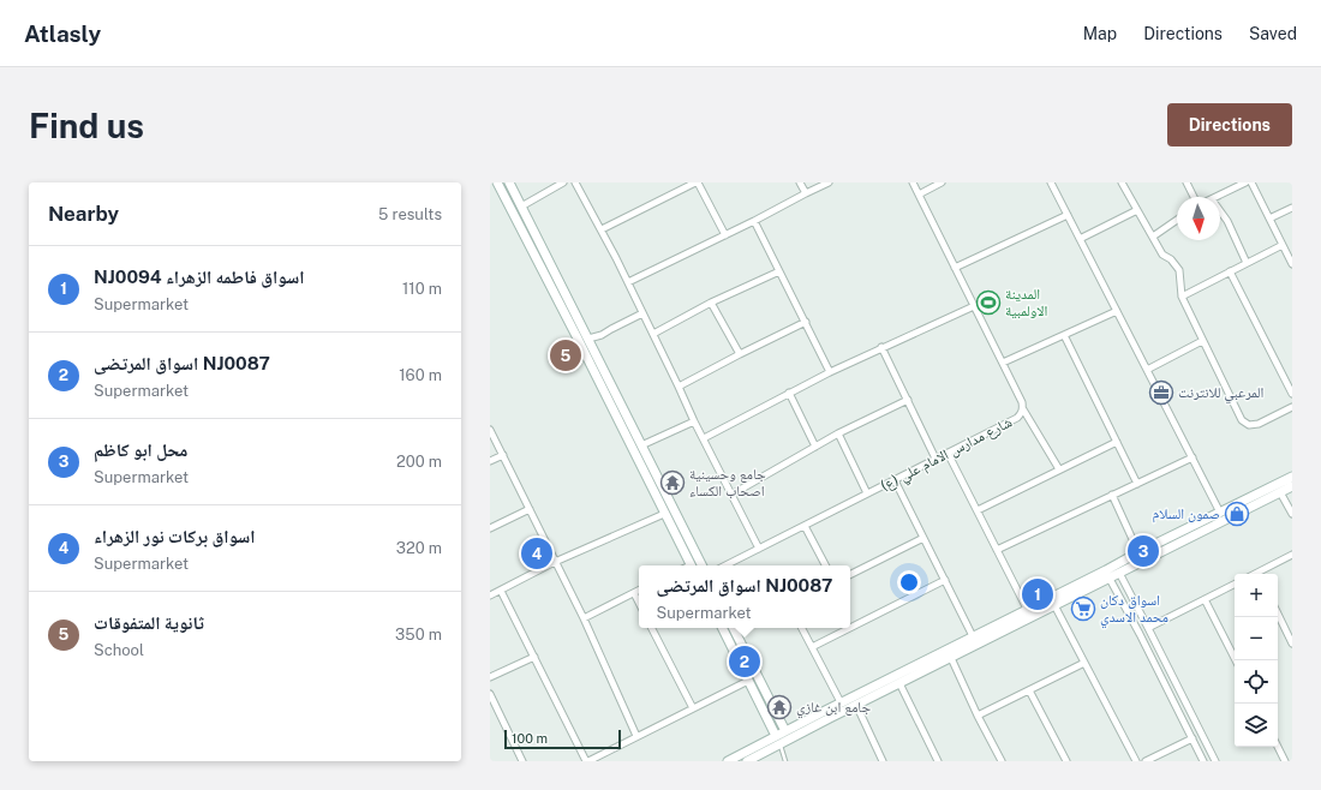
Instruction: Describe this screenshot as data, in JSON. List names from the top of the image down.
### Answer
{
  "streets": {
    "street": ["شارع مدارس الامام علي (ع)"]
  },
  "places": {
    "sports": ["المدينة الاولمبية"],
    "office": ["المرعبي للانترنت"],
    "temple": ["جامع وحسينية اصحاب الكساء", "جامع ابن غازي"],
    "shop": ["صمون السلام"],
    "supermarket": ["اسواق دكان محمد الاسدي"]
  },
  "scale_bar": "100 m",
  "north": "bottom",
  "page": {
    "header": "Atlasly",
    "nav": ["Map", "Directions", "Saved"],
    "buttons": "Directions",
    "title": "Find us",
    "heading": ["Nearby", "5 results"],
    "list": [
      {
        "mark": "1",
        "name": "NJ0094 اسواق فاطمه الزهراء",
        "note": "Supermarket",
        "value": "110 m"
      },
      {
        "mark": "2",
        "name": "اسواق المرتضى NJ0087",
        "note": "Supermarket",
        "value": "160 m"
      },
      {
        "mark": "3",
        "name": "محل ابو كاظم",
        "note": "Supermarket",
        "value": "200 m"
      },
      {
        "mark": "4",
        "name": "اسواق بركات نور الزهراء",
        "note": "Supermarket",
        "value": "320 m"
      },
      {
        "mark": "5",
        "name": "ثانوية المتفوقات",
        "note": "School",
        "value": "350 m"
      }
    ],
    "pins": [
      "5",
      "3",
      "4",
      "1",
      "2"
    ],
    "popup": ["اسواق المرتضى NJ0087", "Supermarket"],
    "map_buttons": ["+", "−"],
    "scale": "100 m"
  }
}
